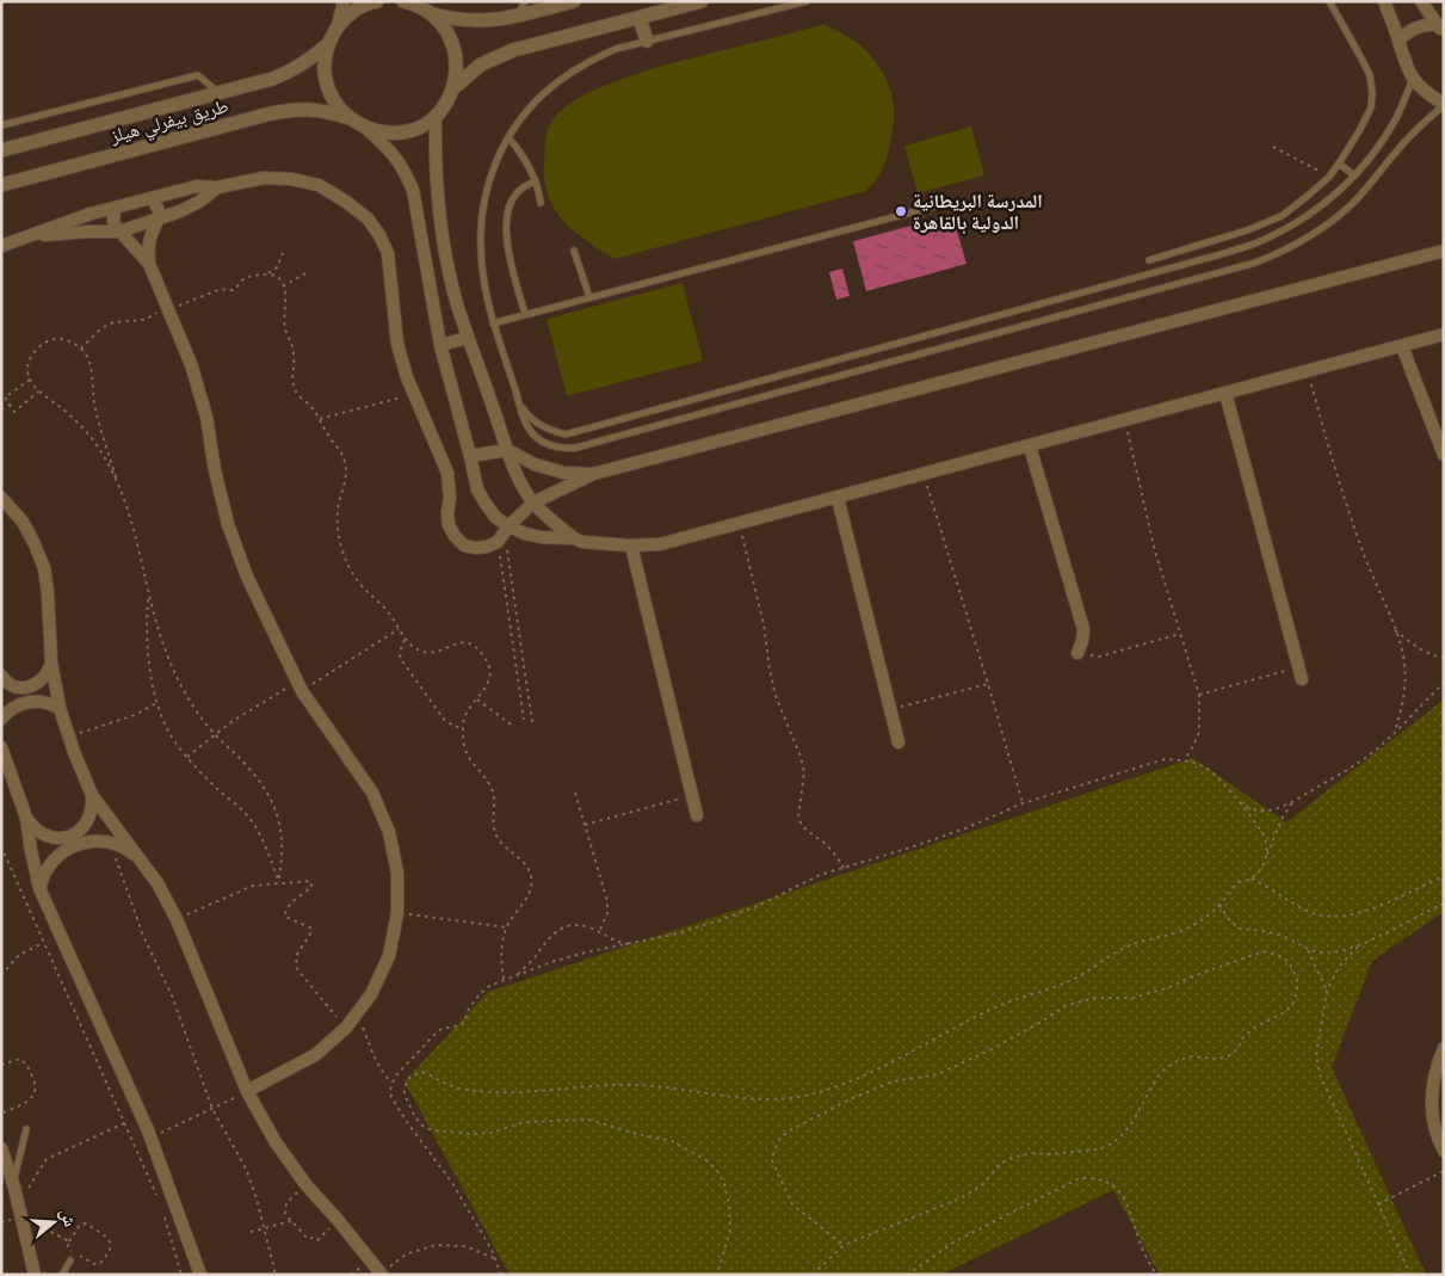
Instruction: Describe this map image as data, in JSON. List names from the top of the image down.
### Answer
{
  "streets": {
    "street": ["طريق بيفرلي هيلز"]
  },
  "places": ["المدرسة البريطانية الدولية بالقاهرة"],
  "north": "right"
}
